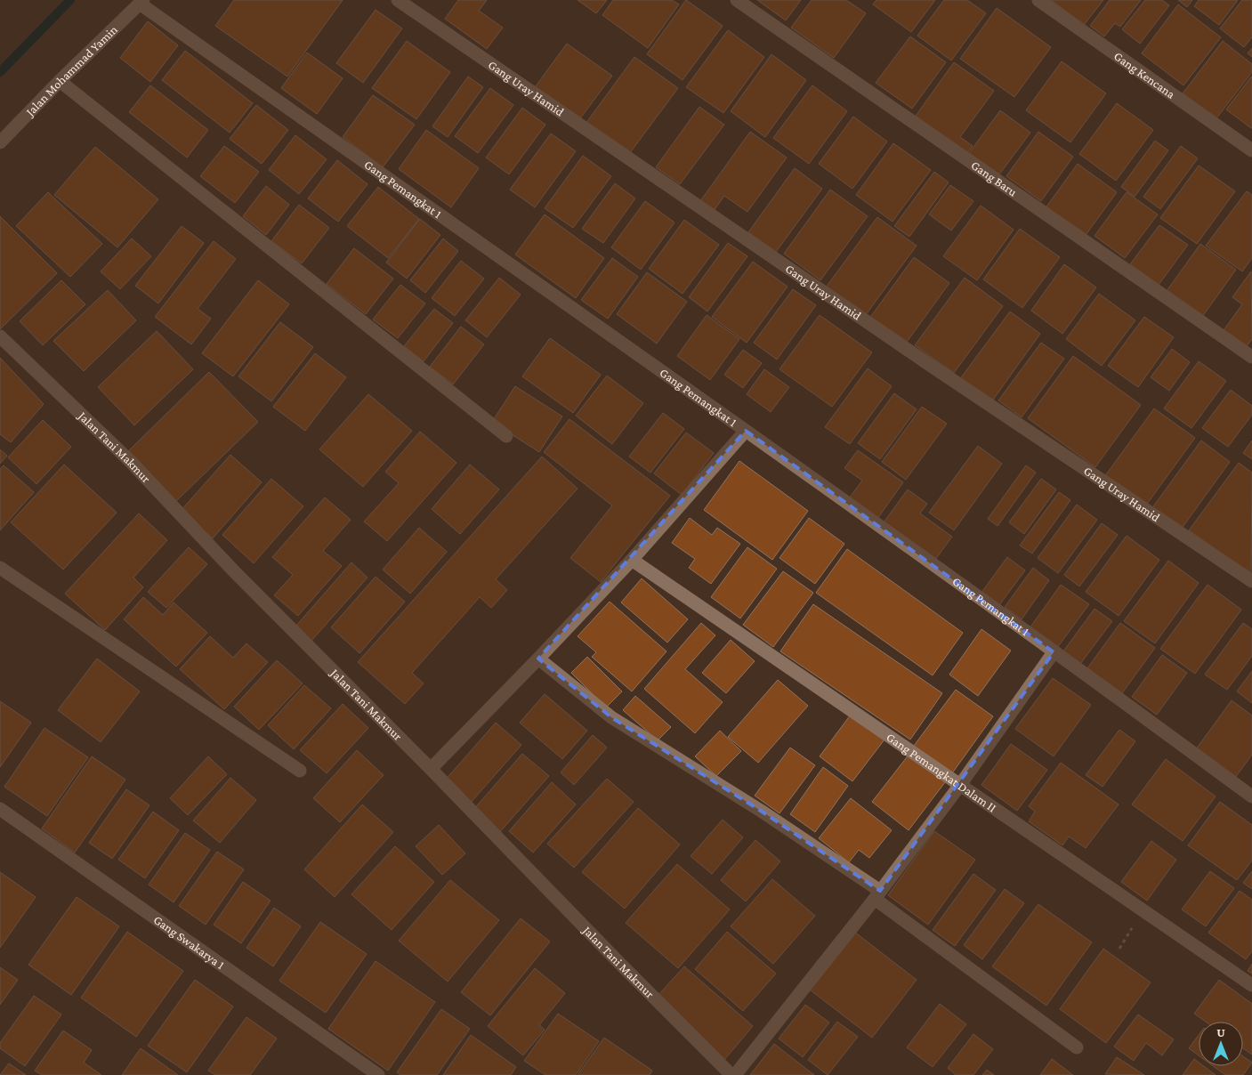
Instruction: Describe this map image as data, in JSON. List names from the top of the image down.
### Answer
{
  "streets": {
    "street": [
      "Jalan Mohammad Yamin",
      "Gang Kencana",
      "Gang Uray Hamid",
      "Gang Baru",
      "Gang Pemangkat 1",
      "Jalan Tani Makmur",
      "Gang Pemangkat Dalam II",
      "Gang Swakarya 1"
    ]
  },
  "crossings": [
    ["Jalan Mohammad Yamin", "Gang Pemangkat 1"]
  ],
  "north": "top"
}
